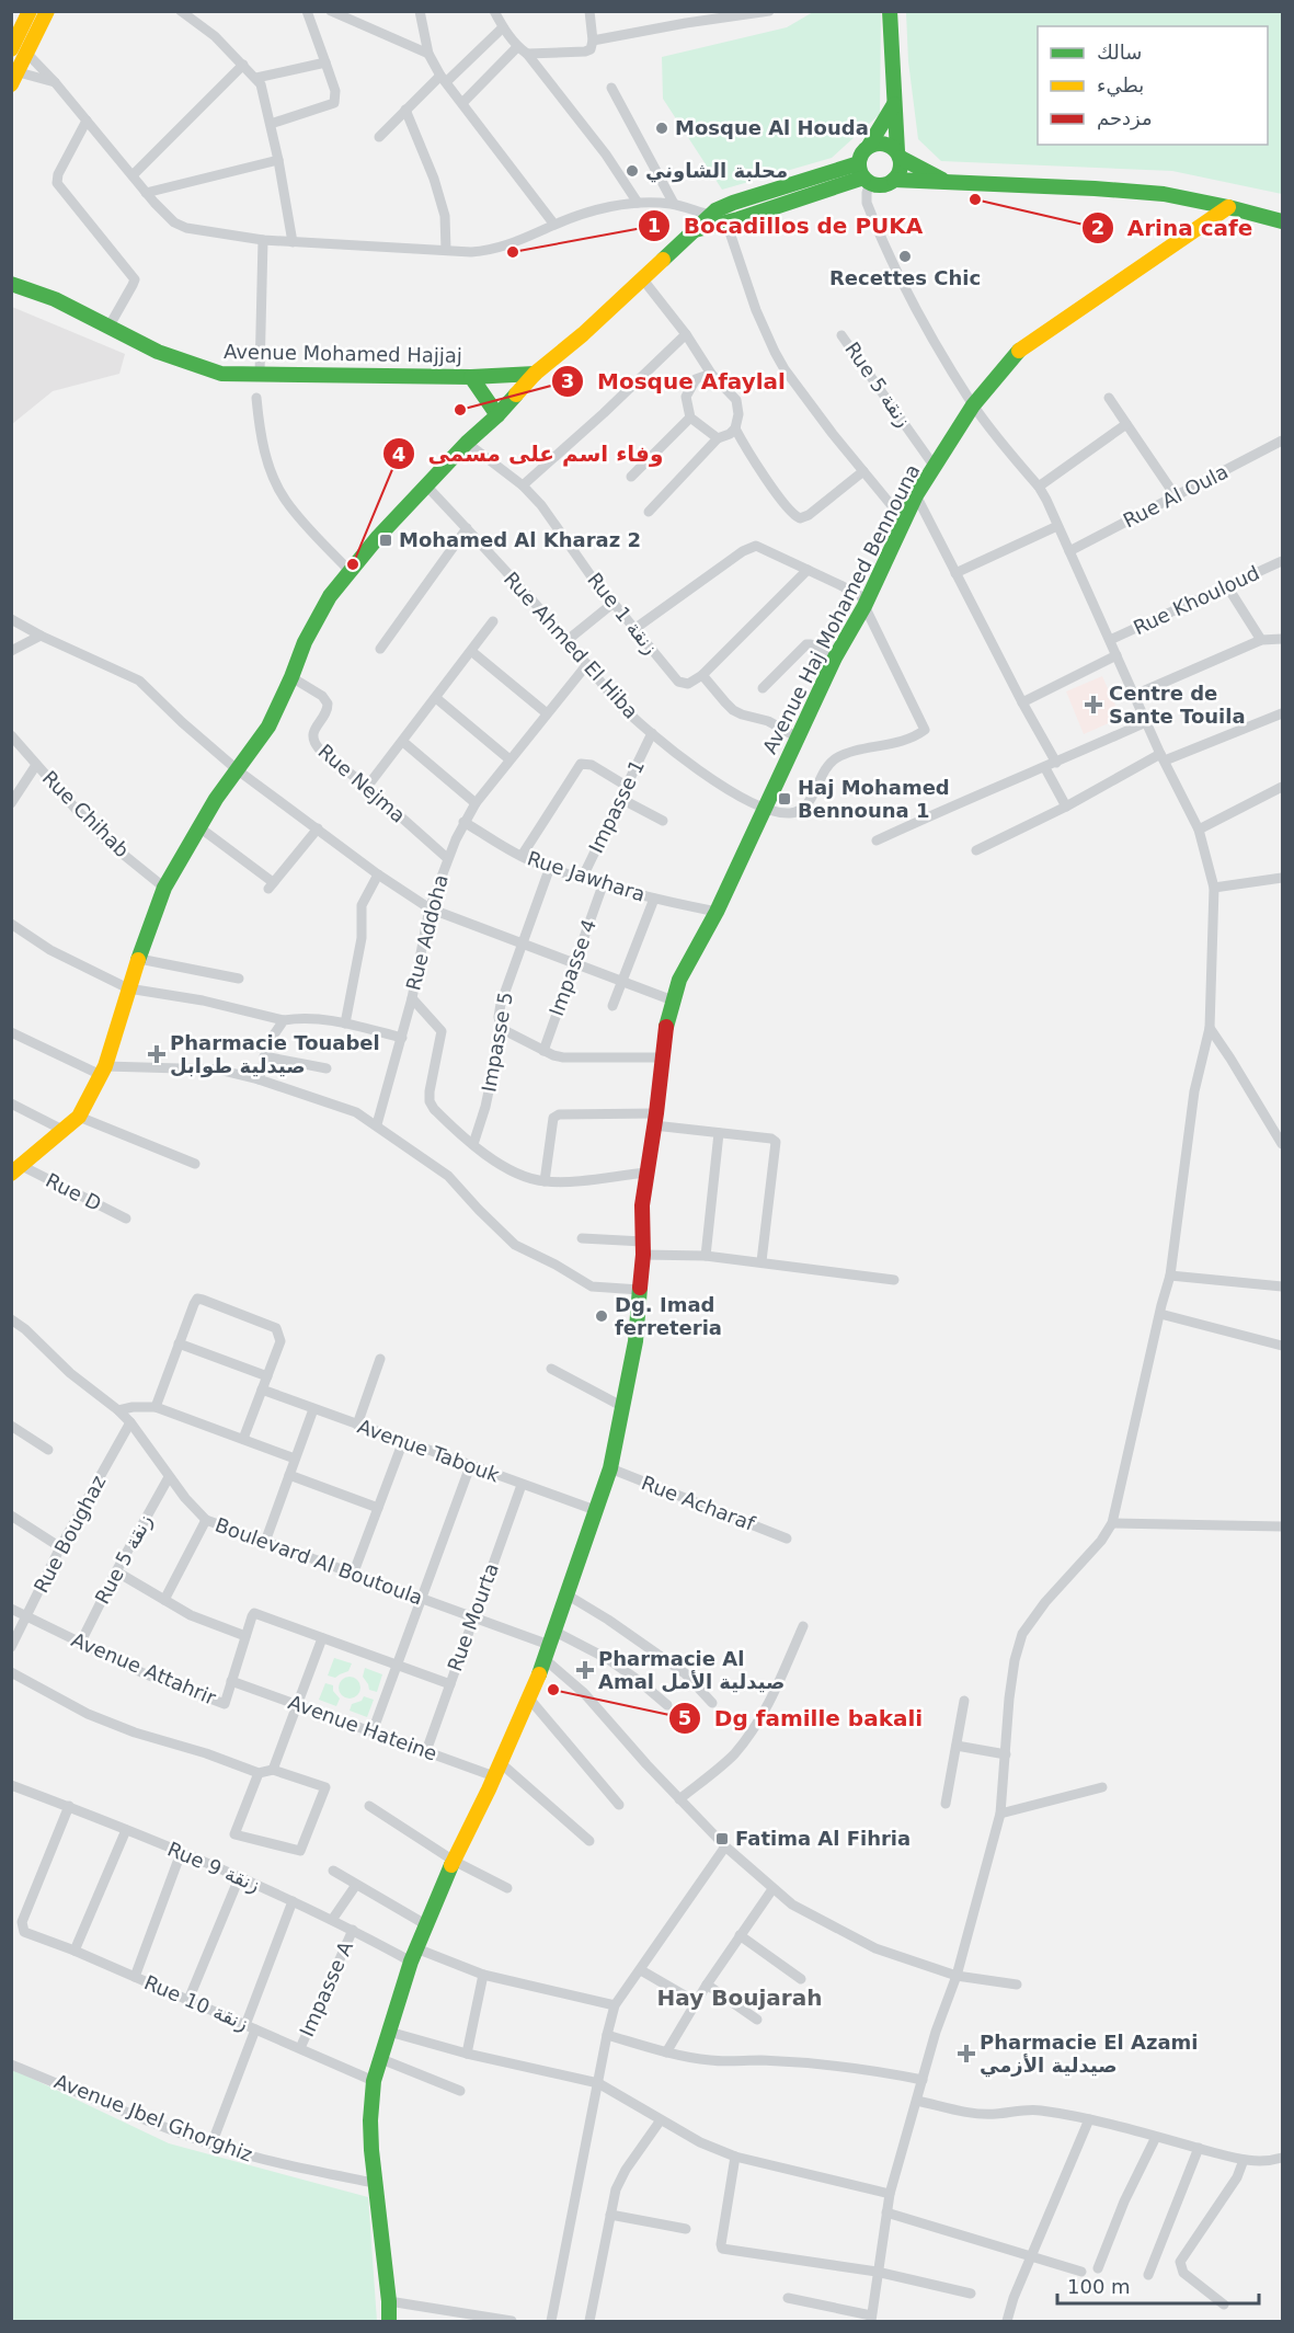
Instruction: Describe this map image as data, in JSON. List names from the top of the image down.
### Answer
{
  "streets": {
    "street": [
      "Avenue Mohamed Hajjaj",
      "Rue 5 زنقة",
      "Rue Al Oula",
      "Rue Khouloud",
      "Avenue Haj Mohamed Bennouna",
      "Rue 1 زنقة",
      "Rue Ahmed El Hiba",
      "Rue Nejma",
      "Impasse 1",
      "Rue Chihab",
      "Rue Jawhara",
      "Rue Addoha",
      "Impasse 4",
      "Impasse 5",
      "Rue D",
      "Avenue Tabouk",
      "Rue Acharaf",
      "Rue Boughaz",
      "Boulevard Al Boutoula",
      "Rue Mourta",
      "Avenue Attahrir",
      "Avenue Hateine",
      "Rue 9 زنقة",
      "Impasse A",
      "Rue 10 زنقة",
      "Avenue Jbel Ghorghiz"
    ]
  },
  "crossings": [
    ["Rue 5 زنقة", "Avenue Haj Mohamed Bennouna"],
    ["Rue 5 زنقة", "Boulevard Al Boutoula"],
    ["Rue 5 زنقة", "Avenue Attahrir"],
    ["Avenue Haj Mohamed Bennouna", "Rue Ahmed El Hiba"],
    ["Avenue Haj Mohamed Bennouna", "Rue Jawhara"],
    ["Avenue Haj Mohamed Bennouna", "Avenue Tabouk"],
    ["Avenue Haj Mohamed Bennouna", "Rue Acharaf"],
    ["Avenue Haj Mohamed Bennouna", "Boulevard Al Boutoula"],
    ["Avenue Haj Mohamed Bennouna", "Avenue Hateine"],
    ["Avenue Haj Mohamed Bennouna", "Rue 9 زنقة"],
    ["Rue Ahmed El Hiba", "Impasse 1"],
    ["Rue Ahmed El Hiba", "Rue Addoha"],
    ["Rue Nejma", "Rue Addoha"],
    ["Impasse 1", "Rue Jawhara"],
    ["Rue Jawhara", "Rue Addoha"],
    ["Rue Jawhara", "Impasse 4"],
    ["Rue Jawhara", "Impasse 5"],
    ["Avenue Tabouk", "Rue Mourta"],
    ["Rue Boughaz", "Boulevard Al Boutoula"],
    ["Rue Boughaz", "Avenue Attahrir"],
    ["Boulevard Al Boutoula", "Rue Mourta"],
    ["Rue Mourta", "Avenue Hateine"],
    ["Avenue Attahrir", "Avenue Hateine"],
    ["Rue 9 زنقة", "Impasse A"],
    ["Rue 9 زنقة", "Rue 10 زنقة"],
    ["Impasse A", "Rue 10 زنقة"]
  ],
  "districts": ["Hay Boujarah"],
  "places": {
    "other": [
      "Mosque Al Houda",
      "محلبة الشاوني",
      "Arina cafe",
      "Bocadillos de PUKA",
      "Recettes Chic",
      "Mosque Afaylal",
      "وفاء اسم على مسمى",
      "Dg. Imad ferreteria",
      "Dg famille bakali"
    ],
    "transit": ["Mohamed Al Kharaz 2", "Haj Mohamed Bennouna 1", "Fatima Al Fihria"],
    "health": [
      "Centre de Sante Touila",
      "Pharmacie Touabel صيدلية طوابل",
      "Pharmacie Al Amal صيدلية الأمل",
      "Pharmacie El Azami صيدلية الأزمي"
    ]
  },
  "legend": ["سالك", "بطيء", "مزدحم"],
  "scale_bar": "100 m"
}
